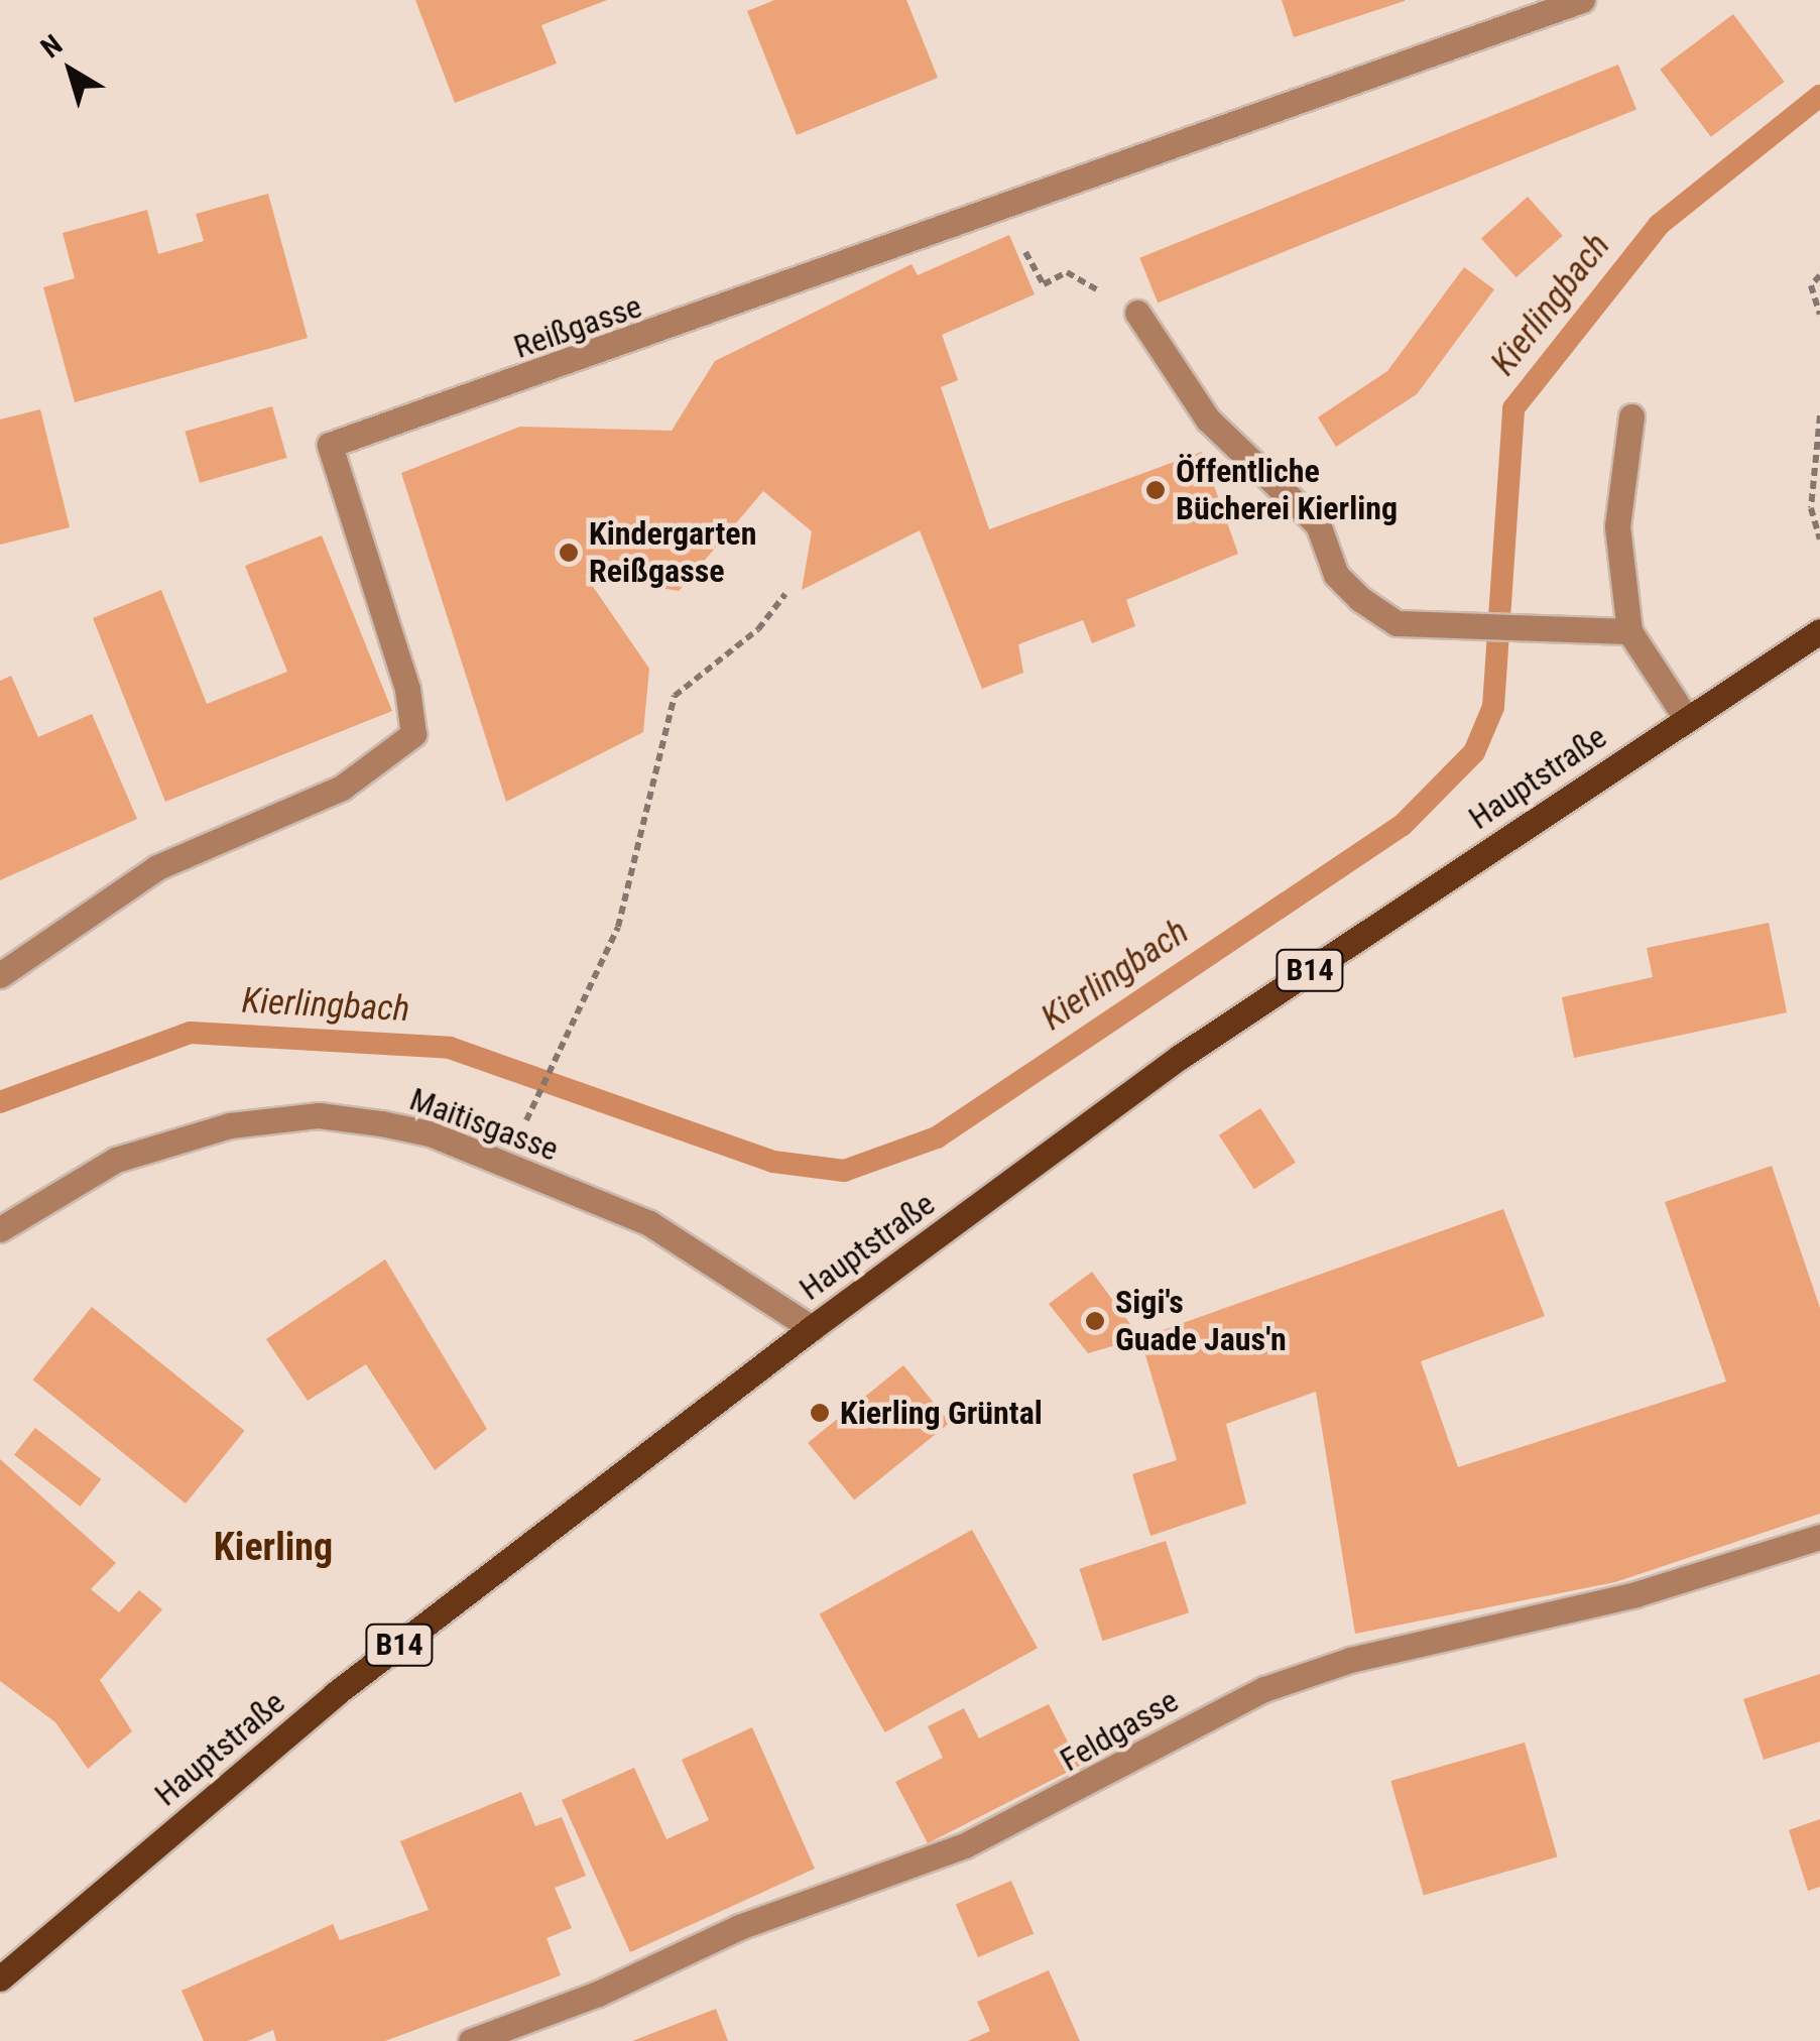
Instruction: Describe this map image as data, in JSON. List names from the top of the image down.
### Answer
{
  "streets": {
    "main road": ["Hauptstraße", "B14"],
    "street": ["Reißgasse", "Maitisgasse", "Feldgasse"]
  },
  "crossings": [
    ["Hauptstraße", "Maitisgasse"]
  ],
  "districts": ["Kierling"],
  "water": ["Kierlingbach"],
  "places": [
    "Öffentliche Bücherei Kierling",
    "Kindergarten Reißgasse",
    "Sigi's Guade Jaus'n",
    "Kierling Grüntal"
  ],
  "north": "top left"
}
